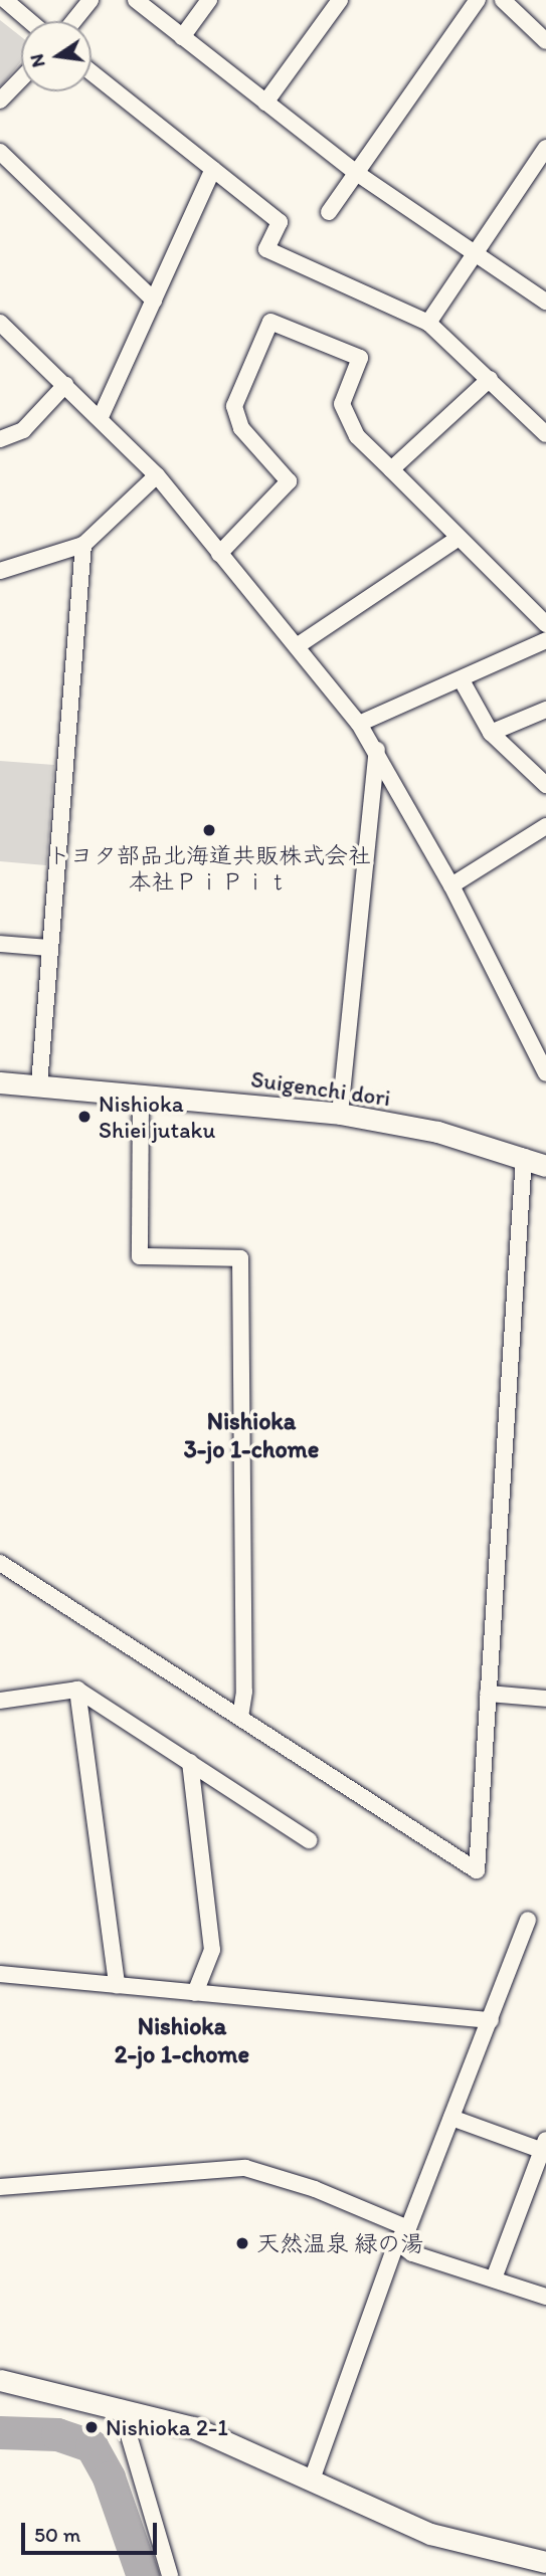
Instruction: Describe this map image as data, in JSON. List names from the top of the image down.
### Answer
{
  "streets": {
    "street": ["Suigenchi dori"]
  },
  "districts": ["Nishioka 3-jo 1-chome", "Nishioka 2-jo 1-chome"],
  "places": [
    "トヨタ部品北海道共販株式会社 本社ＰｉＰｉｔ",
    "Nishioka Shiei jutaku",
    "天然温泉 緑の湯",
    "Nishioka 2-1"
  ],
  "scale_bar": "50 m",
  "north": "left"
}
